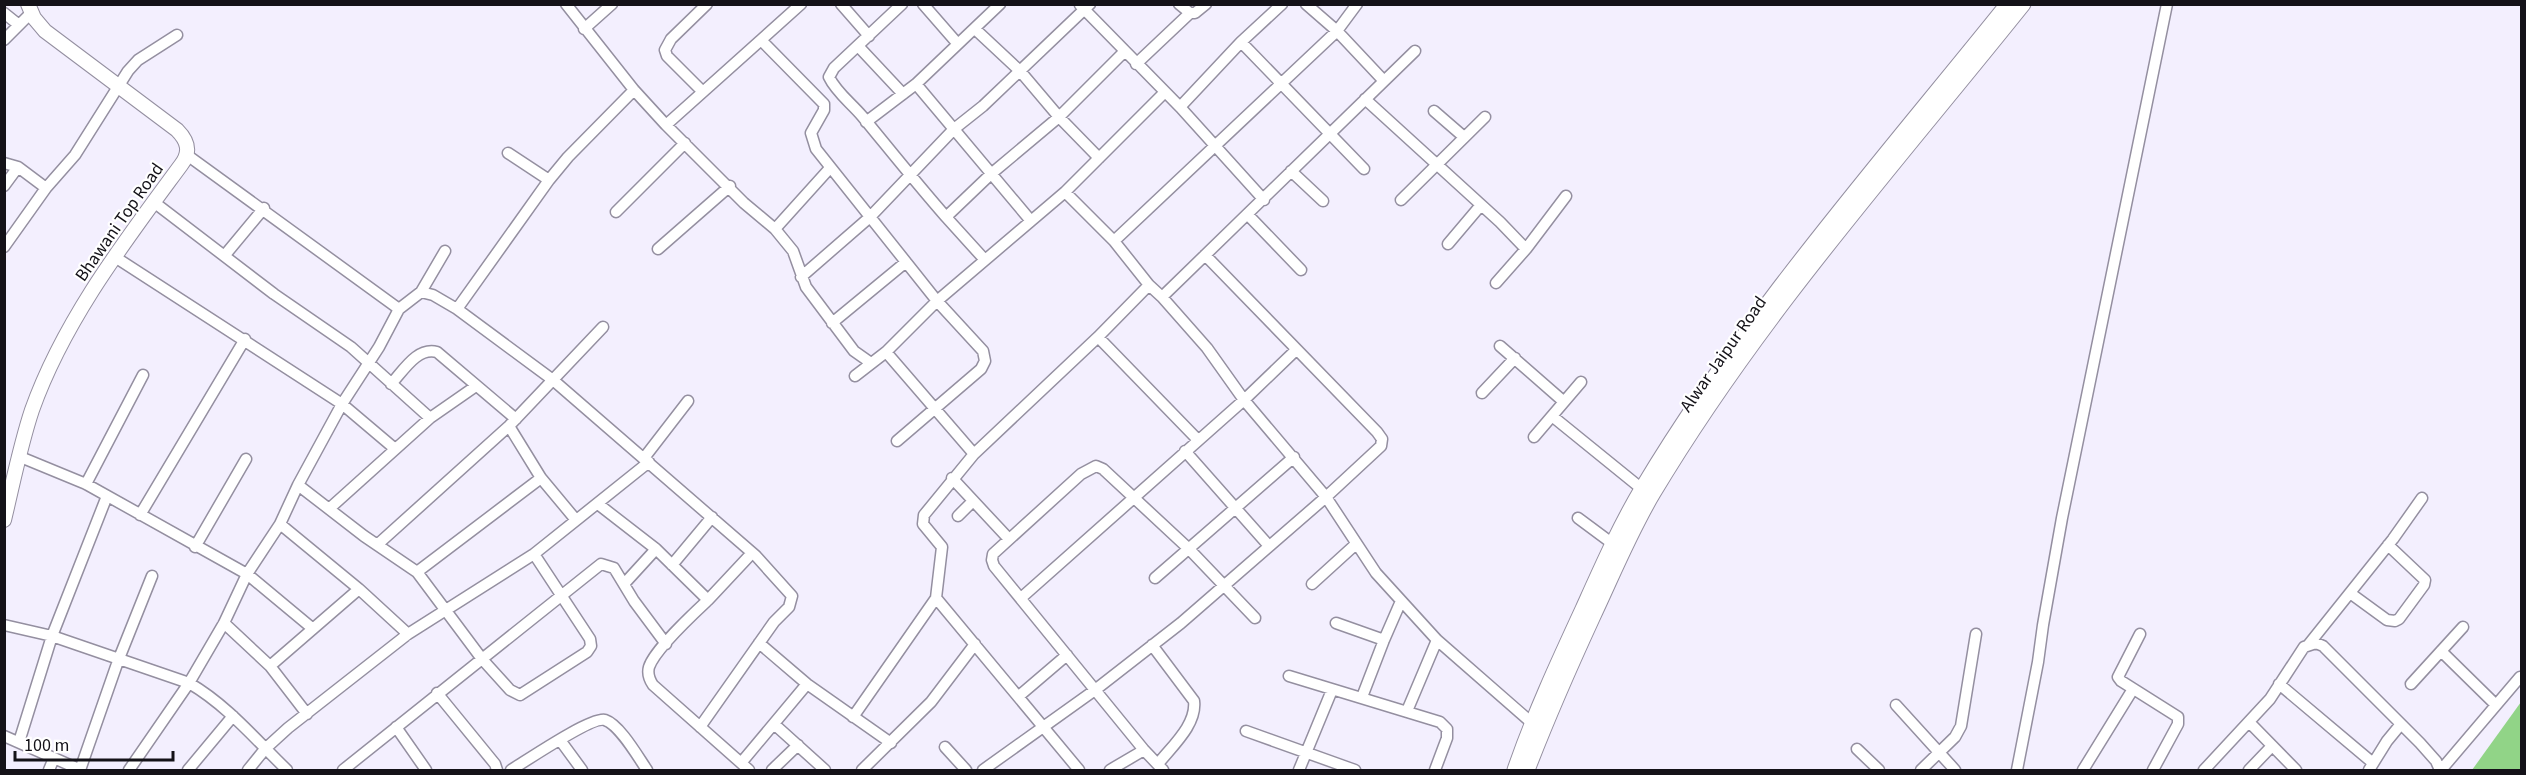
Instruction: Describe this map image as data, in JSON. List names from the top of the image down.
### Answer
{
  "streets": {
    "main road": ["Alwar Jaipur Road"],
    "street": ["Bhawani Top Road"]
  },
  "scale_bar": "100 m"
}
